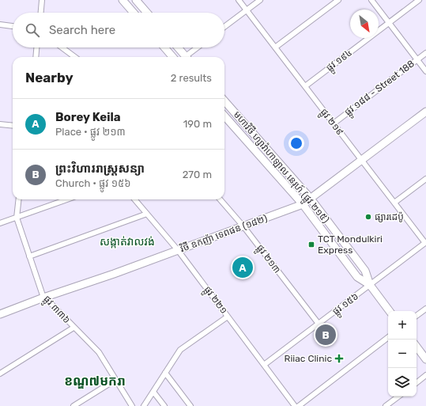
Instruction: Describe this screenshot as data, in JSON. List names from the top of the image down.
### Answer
{
  "streets": {
    "main road": ["មហាវិថី ហ្សាវ៉ាហាឡាល នេរុហ៍ (ផ្លូវ ២១៥)", "វិថី ឧកញ៉ា ទេពផន (១៨២)"],
    "street": [
      "ផ្លូវ ១៩៤",
      "ផ្លូវ ១៨៨ - Street 188",
      "ផ្លូវ ២១៩",
      "ផ្លូវ ២១៣",
      "ផ្លូវ ២២១",
      "ផ្លូវ ១៥៦",
      "ផ្លូវ ៣៣៦"
    ]
  },
  "crossings": [
    ["ផ្លូវ ១៩៤", "ផ្លូវ ២១៩"],
    ["ផ្លូវ ១៨៨ - Street 188", "ផ្លូវ ២១៩"],
    ["ផ្លូវ ២១៩", "វិថី ឧកញ៉ា ទេពផន (១៨២)"],
    ["ផ្លូវ ២១៩", "ផ្លូវ ១៥៦"],
    ["មហាវិថី ហ្សាវ៉ាហាឡាល នេរុហ៍ (ផ្លូវ ២១៥)", "វិថី ឧកញ៉ា ទេពផន (១៨២)"],
    ["មហាវិថី ហ្សាវ៉ាហាឡាល នេរុហ៍ (ផ្លូវ ២១៥)", "ផ្លូវ ១៥៦"],
    ["វិថី ឧកញ៉ា ទេពផន (១៨២)", "ផ្លូវ ២១៣"],
    ["វិថី ឧកញ៉ា ទេពផន (១៨២)", "ផ្លូវ ២២១"],
    ["វិថី ឧកញ៉ា ទេពផន (១៨២)", "ផ្លូវ ៣៣៦"],
    ["ផ្លូវ ២១៣", "ផ្លូវ ១៥៦"],
    ["ផ្លូវ ២២១", "ផ្លូវ ១៥៦"]
  ],
  "districts": ["សង្កាត់វាលវង់", "ខណ្ឌ៧មករា"],
  "places": {
    "other": ["ផ្សារដេប៉ូ"],
    "transit": ["TCT Mondulkiri Express"],
    "health": ["Riiac Clinic"]
  },
  "north": "bottom right",
  "page": {
    "search": "Search here",
    "heading": ["Nearby", "2 results"],
    "list": [
      {
        "mark": "A",
        "name": "Borey Keila",
        "note": "Place · ផ្លូវ ២១៣",
        "value": "190 m"
      },
      {
        "mark": "B",
        "name": "ព្រះវិហាររាស្ត្រសន្យា",
        "note": "Church · ផ្លូវ ១៥៦",
        "value": "270 m"
      }
    ],
    "pins": ["A", "B"],
    "map_buttons": ["+", "−"]
  }
}
